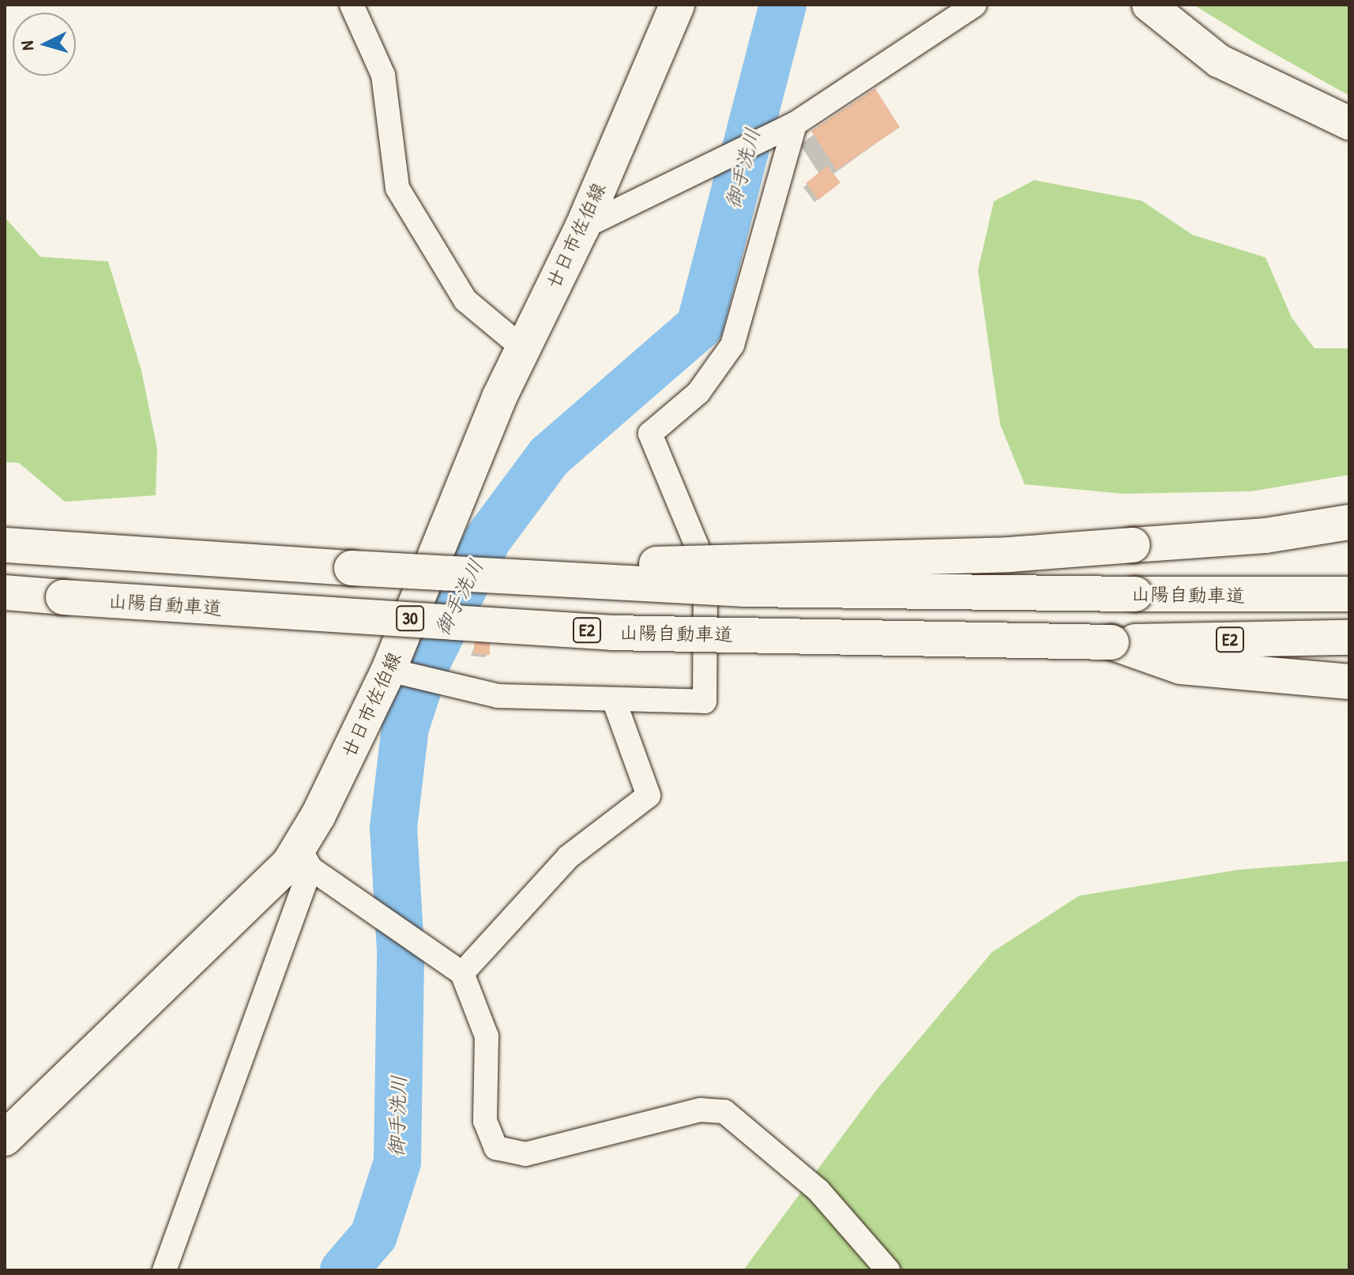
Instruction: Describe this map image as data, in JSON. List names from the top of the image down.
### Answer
{
  "streets": {
    "main road": [
      "廿日市佐伯線",
      "山陽自動車道",
      "30",
      "E2"
    ]
  },
  "water": ["御手洗川"],
  "north": "left"
}
